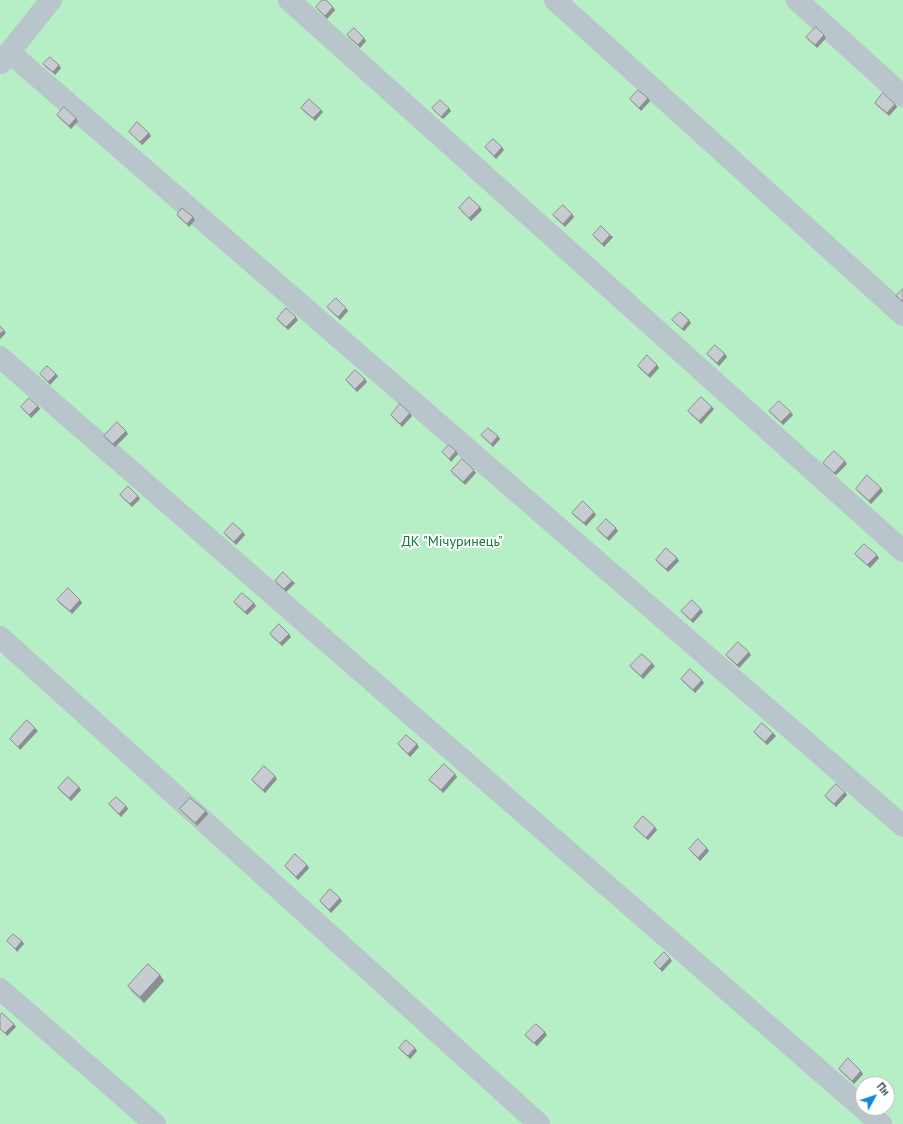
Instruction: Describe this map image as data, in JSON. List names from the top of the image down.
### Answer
{
  "parks": ["ДК \"Мічуринець\""],
  "north": "top right"
}
